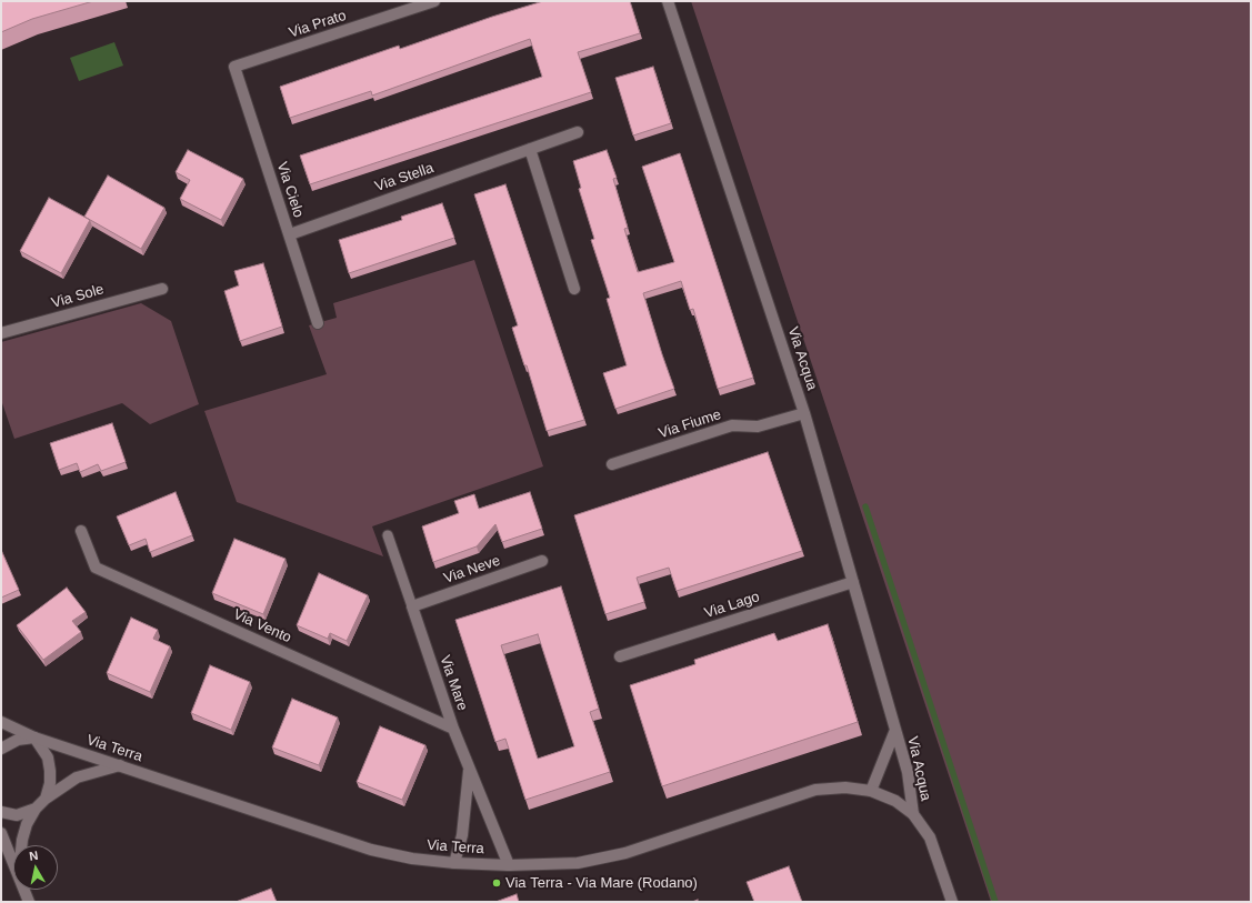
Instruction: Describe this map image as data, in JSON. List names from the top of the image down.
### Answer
{
  "streets": {
    "street": [
      "Via Prato",
      "Via Stella",
      "Via Cielo",
      "Via Sole",
      "Via Acqua",
      "Via Fiume",
      "Via Neve",
      "Via Lago",
      "Via Vento",
      "Via Mare",
      "Via Terra"
    ]
  },
  "crossings": [
    ["Via Prato", "Via Cielo"],
    ["Via Stella", "Via Cielo"],
    ["Via Acqua", "Via Fiume"],
    ["Via Acqua", "Via Lago"],
    ["Via Acqua", "Via Terra"],
    ["Via Neve", "Via Mare"],
    ["Via Vento", "Via Mare"],
    ["Via Mare", "Via Terra"]
  ],
  "places": ["Via Terra - Via Mare (Rodano)"],
  "north": "top"
}
